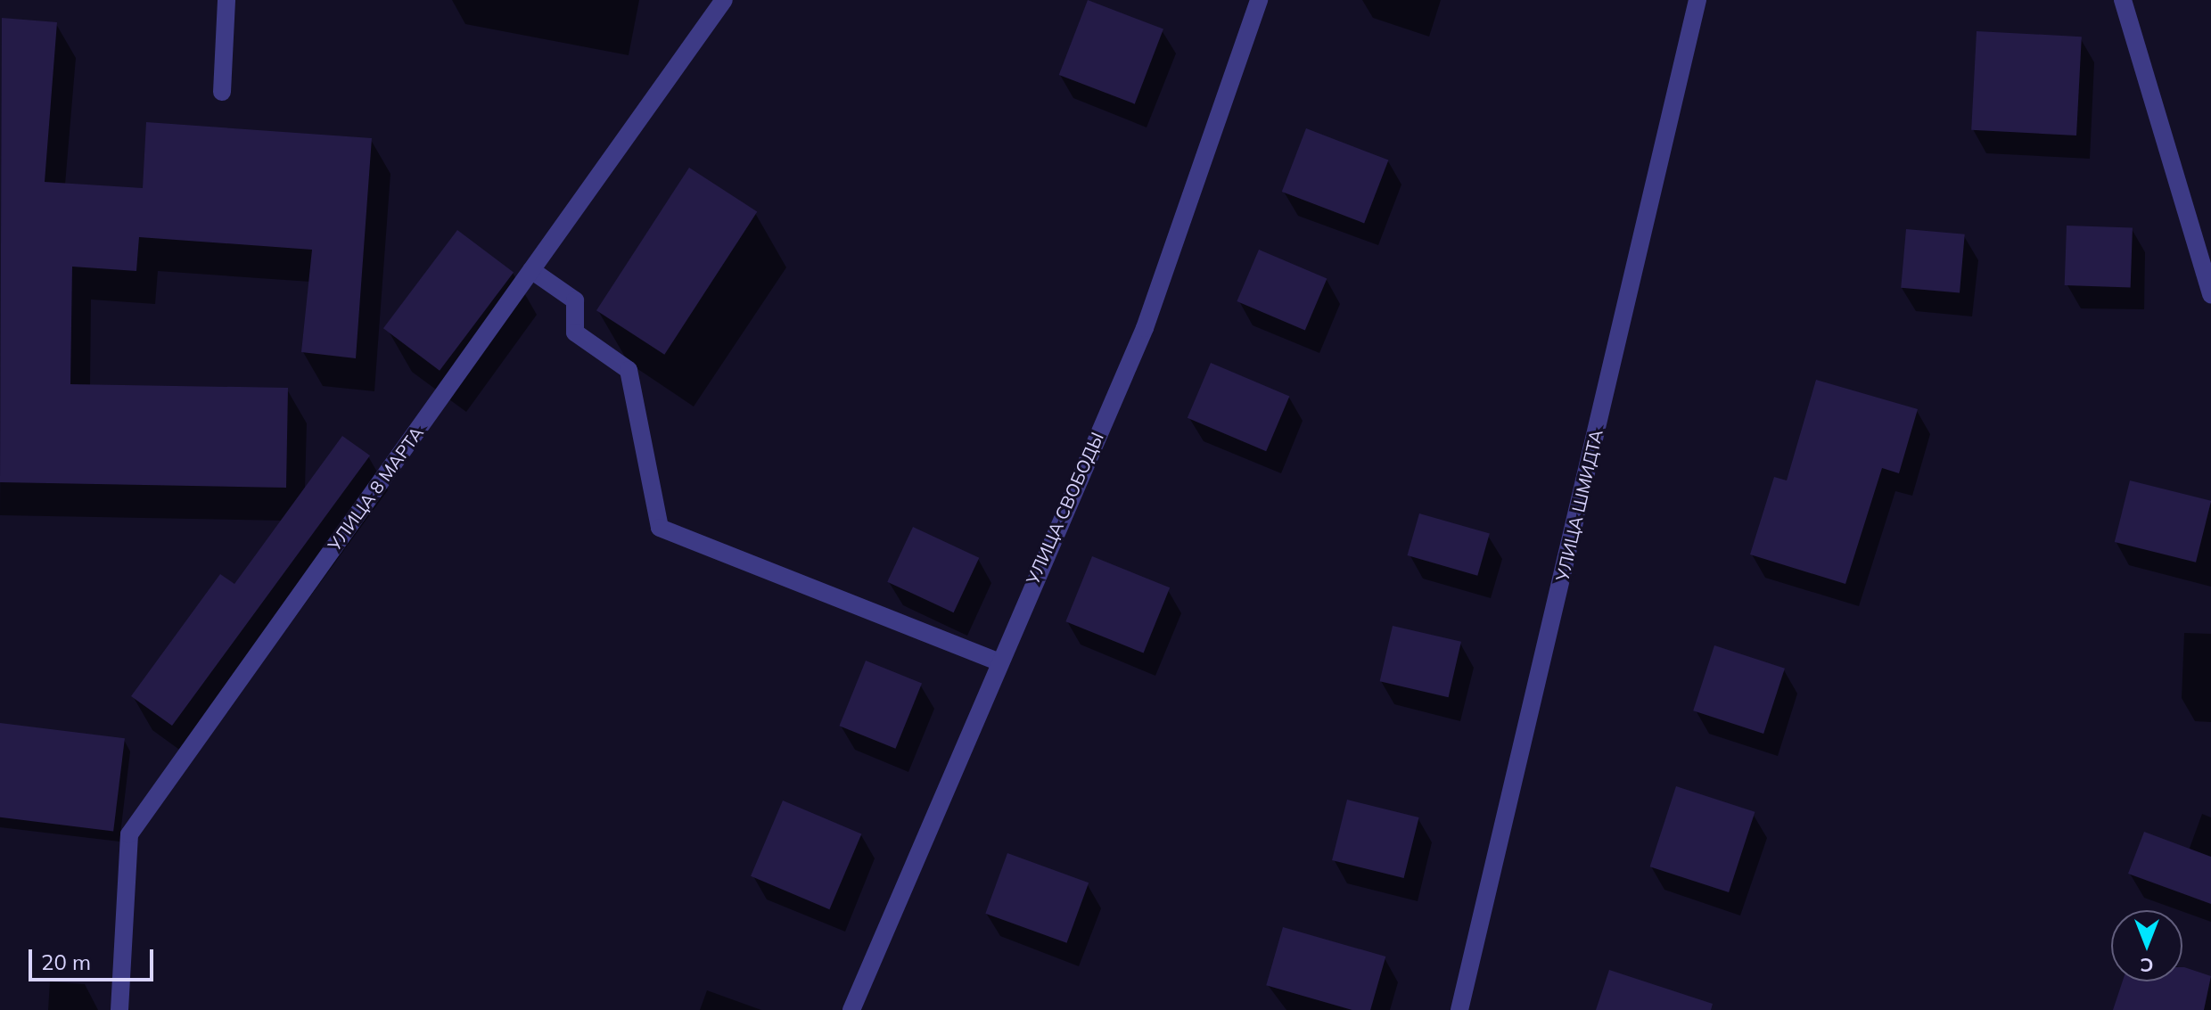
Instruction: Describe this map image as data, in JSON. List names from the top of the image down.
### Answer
{
  "streets": {
    "street": ["УЛИЦА 8 МАРТА", "УЛИЦА ШМИДТА", "УЛИЦА СВОБОДЫ"]
  },
  "scale_bar": "20 m",
  "north": "bottom"
}
